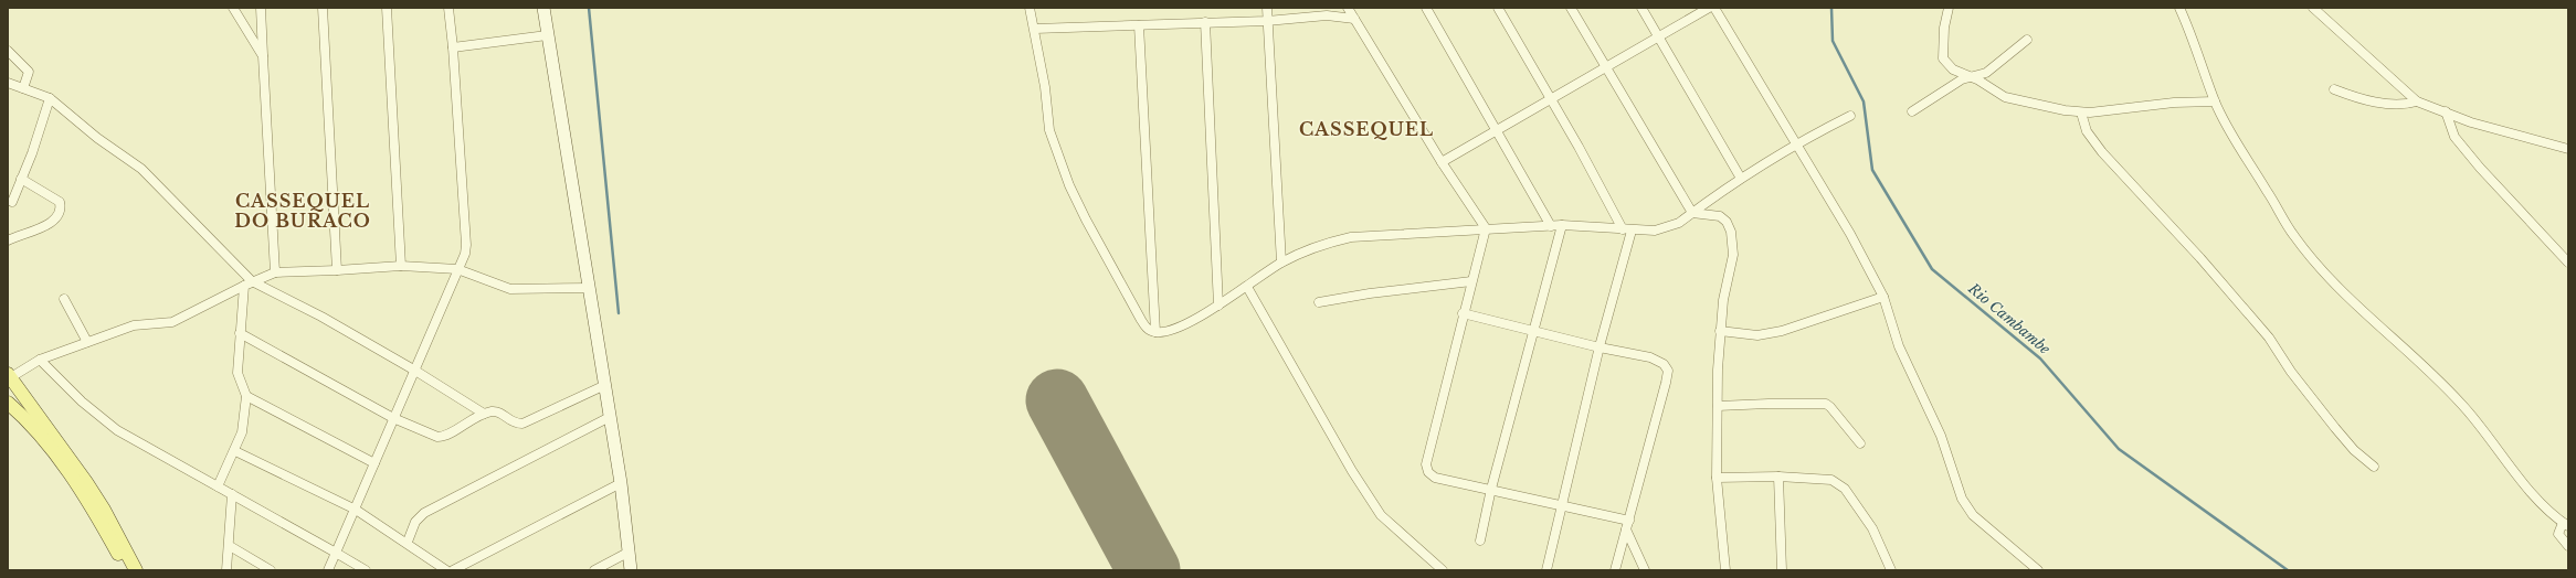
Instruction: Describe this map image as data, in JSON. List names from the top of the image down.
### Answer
{
  "districts": ["CASSEQUEL", "CASSEQUEL DO BURACO"],
  "water": ["Rio Cambambe"]
}
